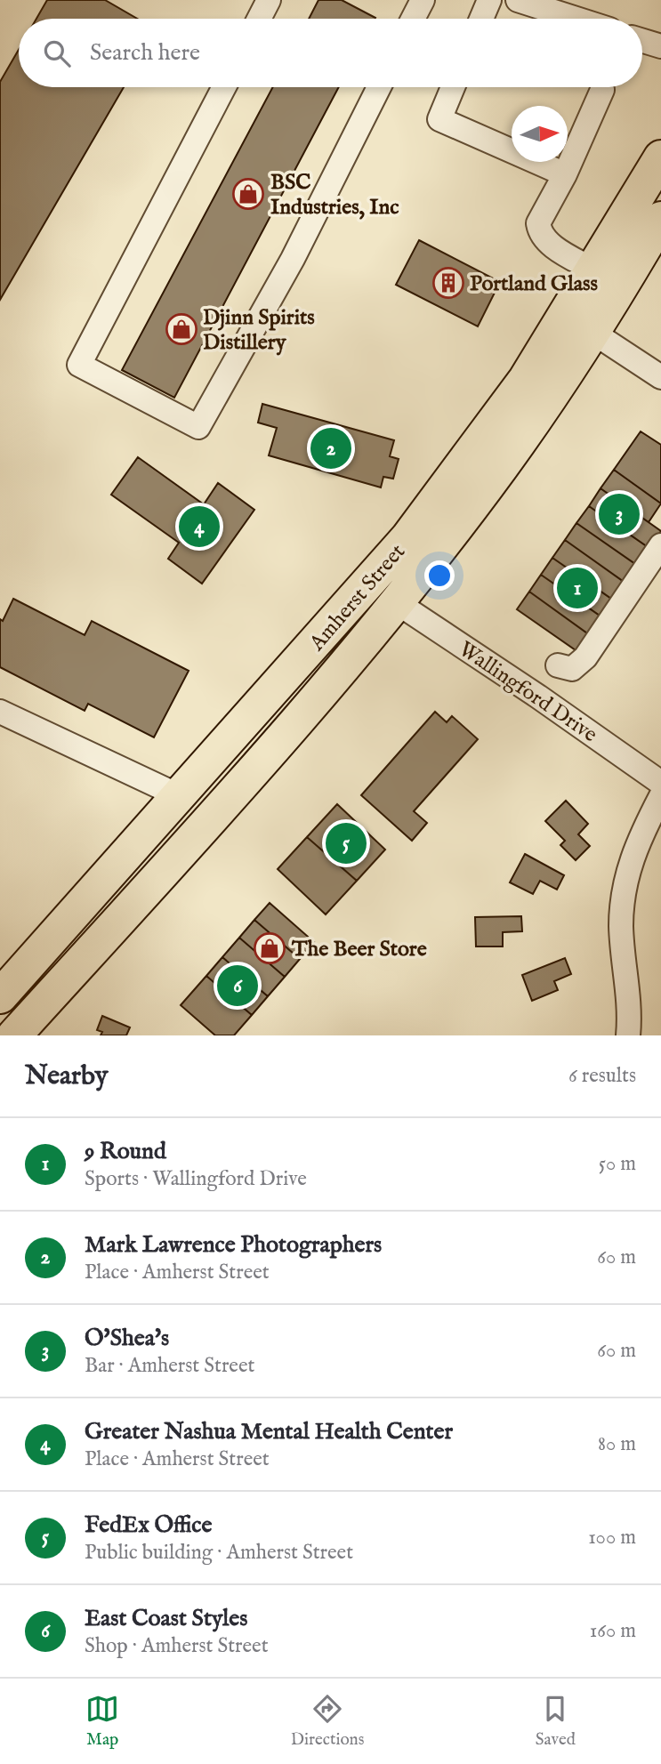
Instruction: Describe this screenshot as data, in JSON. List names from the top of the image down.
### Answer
{
  "streets": {
    "highway": ["Amherst Street"],
    "street": ["Wallingford Drive"]
  },
  "crossings": [
    ["Amherst Street", "Wallingford Drive"]
  ],
  "places": {
    "shop": ["BSC Industries, Inc", "Djinn Spirits Distillery", "The Beer Store"],
    "building": ["Portland Glass"]
  },
  "north": "right",
  "page": {
    "search": "Search here",
    "pins": [
      "2",
      "3",
      "4",
      "1",
      "5",
      "6"
    ],
    "heading": ["Nearby", "6 results"],
    "list": [
      {
        "mark": "1",
        "name": "9 Round",
        "note": "Sports · Wallingford Drive",
        "value": "50 m"
      },
      {
        "mark": "2",
        "name": "Mark Lawrence Photographers",
        "note": "Place · Amherst Street",
        "value": "60 m"
      },
      {
        "mark": "3",
        "name": "O'Shea's",
        "note": "Bar · Amherst Street",
        "value": "60 m"
      },
      {
        "mark": "4",
        "name": "Greater Nashua Mental Health Center",
        "note": "Place · Amherst Street",
        "value": "80 m"
      },
      {
        "mark": "5",
        "name": "FedEx Office",
        "note": "Public building · Amherst Street",
        "value": "100 m"
      },
      {
        "mark": "6",
        "name": "East Coast Styles",
        "note": "Shop · Amherst Street",
        "value": "160 m"
      }
    ],
    "nav": ["Map", "Directions", "Saved"]
  }
}
